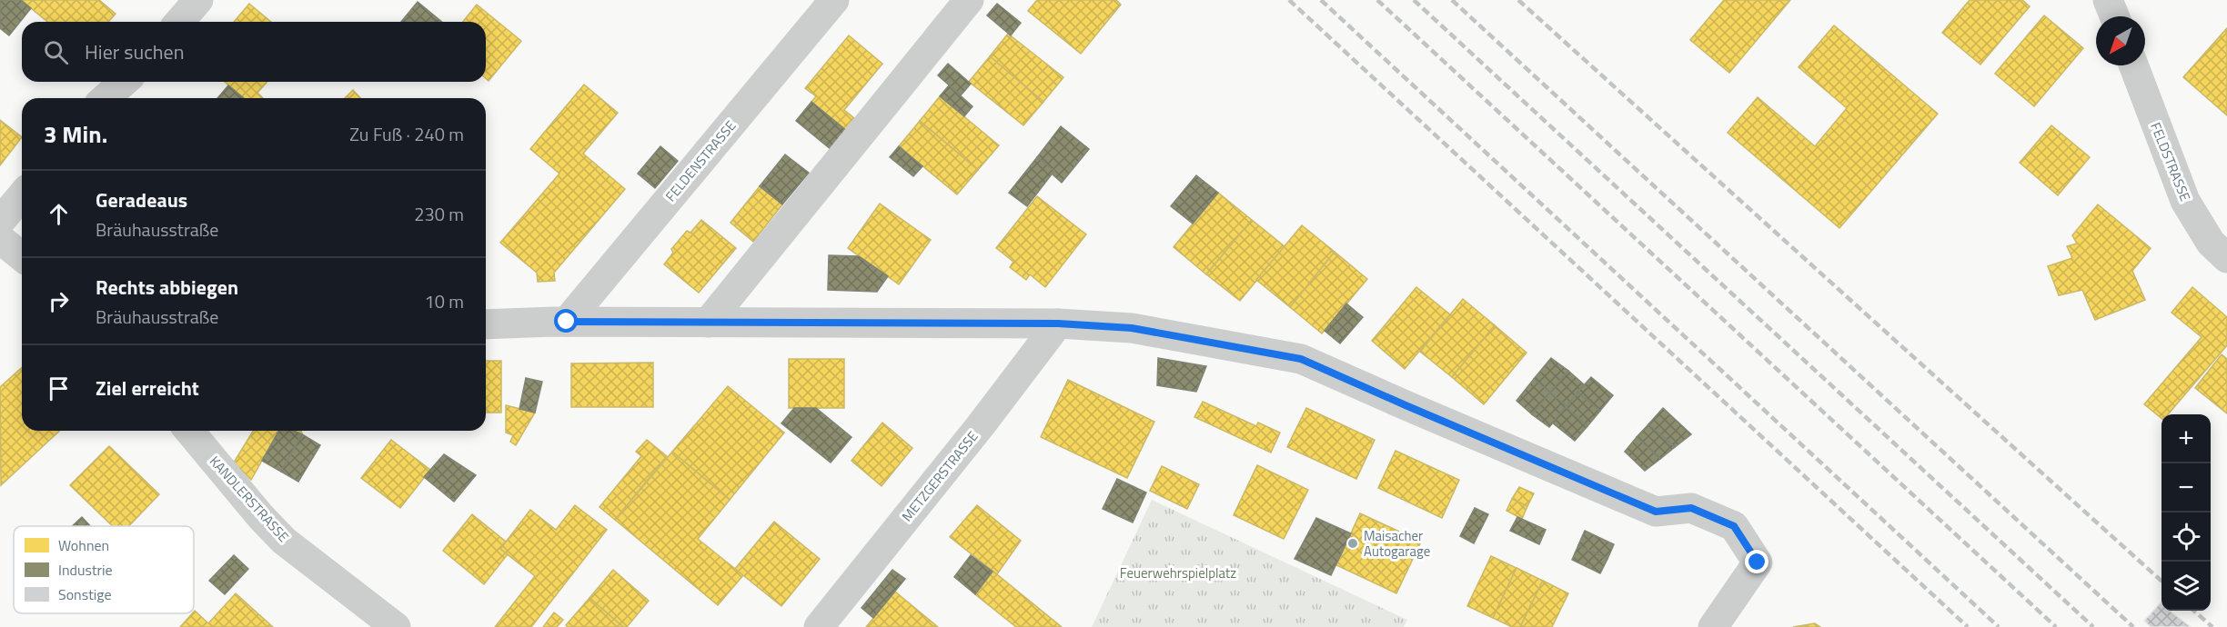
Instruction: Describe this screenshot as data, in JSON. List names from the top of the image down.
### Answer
{
  "streets": {
    "street": [
      "FELDENSTRASSE",
      "FELDSTRASSE",
      "METZGERSTRASSE",
      "KANDLERSTRASSE"
    ]
  },
  "parks": ["Feuerwehrspielplatz"],
  "places": ["Maisacher Autogarage"],
  "legend": ["Wohnen", "Industrie", "Sonstige"],
  "north": "bottom left",
  "page": {
    "search": "Hier suchen",
    "heading": ["3 Min.", "Zu Fuß · 240 m"],
    "list": [
      ["Geradeaus", "Bräuhausstraße", "230 m"],
      ["Rechts abbiegen", "Bräuhausstraße", "10 m"],
      "Ziel erreicht"
    ],
    "map_buttons": ["+", "−"]
  }
}
